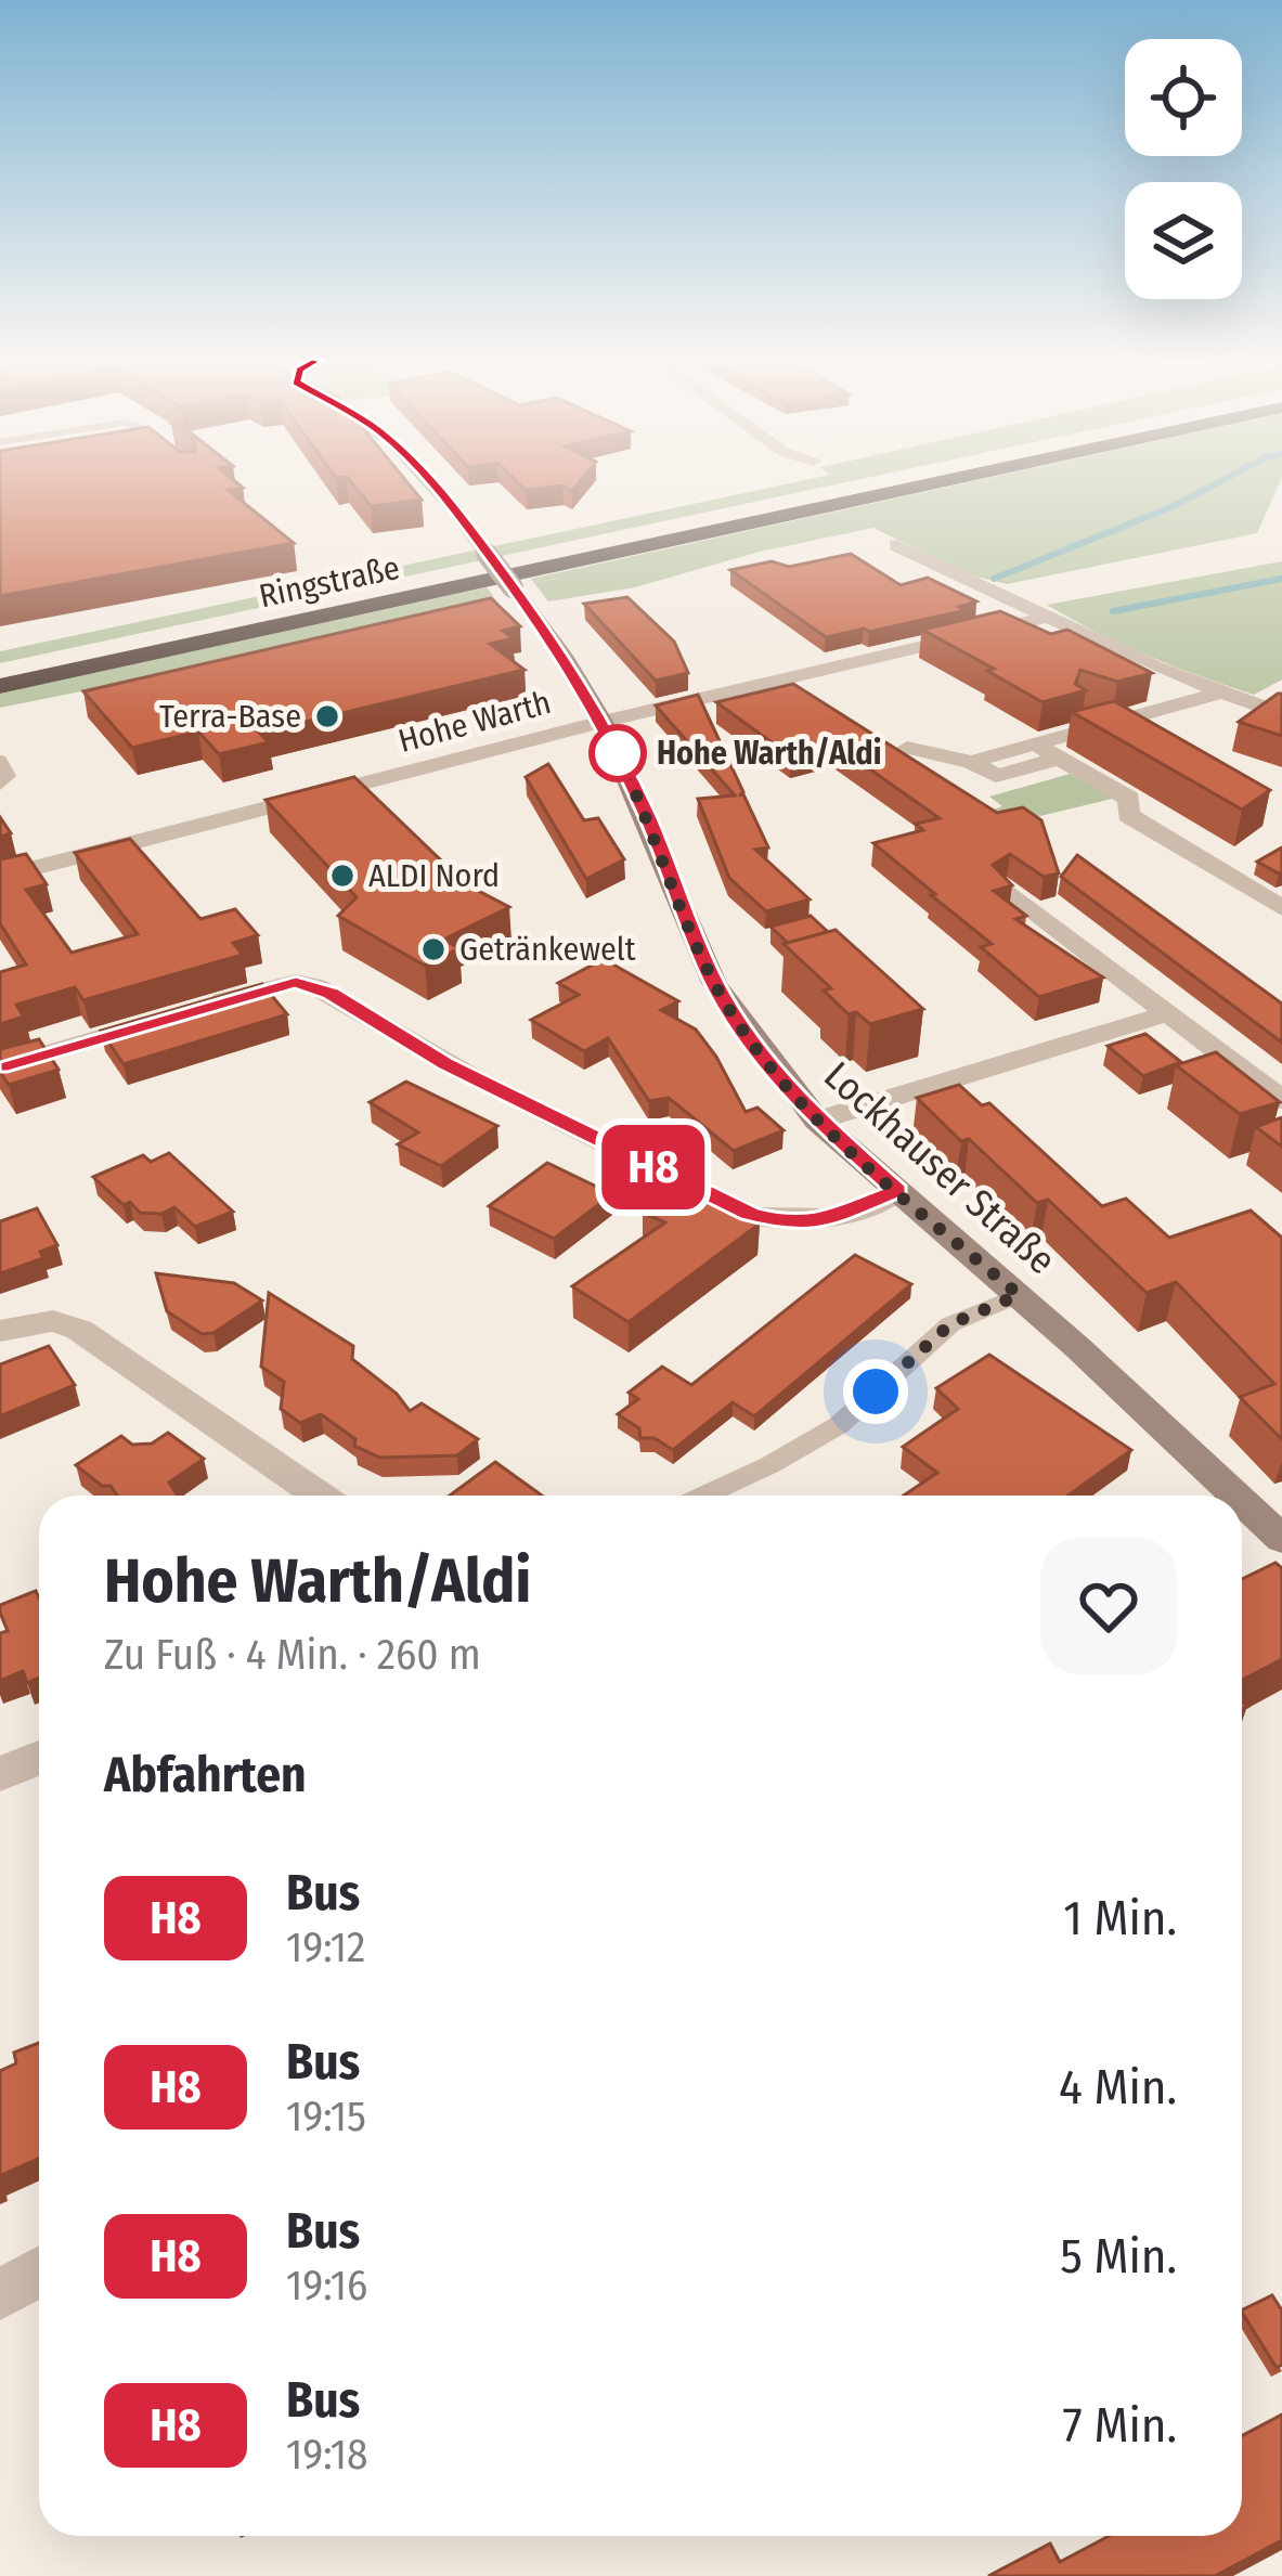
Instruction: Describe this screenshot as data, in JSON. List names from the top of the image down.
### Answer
{
  "streets": {
    "highway": ["Ringstraße"],
    "street": ["Hohe Warth", "Lockhauser Straße"]
  },
  "crossings": [
    ["Hohe Warth", "Lockhauser Straße"]
  ],
  "places": [
    "Terra-Base",
    "Hohe Warth/Aldi",
    "ALDI Nord",
    "Getränkewelt"
  ],
  "lines": ["bus line H8"],
  "page": {
    "on_map": "H8",
    "heading": [
      ["Hohe Warth/Aldi", "Zu Fuß · 4 Min. · 260 m"],
      "Abfahrten"
    ],
    "list": [
      {
        "mark": "H8",
        "name": "Bus",
        "note": "19:12",
        "value": "1 Min."
      },
      {
        "mark": "H8",
        "name": "Bus",
        "note": "19:15",
        "value": "4 Min."
      },
      {
        "mark": "H8",
        "name": "Bus",
        "note": "19:16",
        "value": "5 Min."
      },
      {
        "mark": "H8",
        "name": "Bus",
        "note": "19:18",
        "value": "7 Min."
      }
    ]
  }
}
